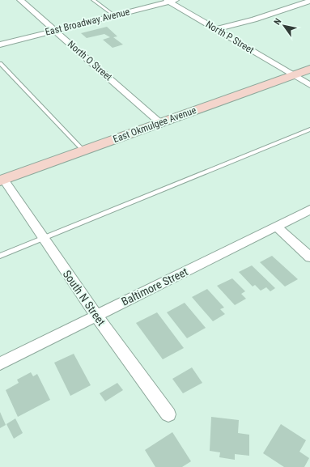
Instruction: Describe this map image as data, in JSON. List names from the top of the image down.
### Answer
{
  "streets": {
    "main road": ["East Okmulgee Avenue"],
    "street": [
      "East Broadway Avenue",
      "North P Street",
      "North O Street",
      "Baltimore Street",
      "South N Street"
    ]
  },
  "crossings": [
    ["East Broadway Avenue", "North P Street"],
    ["East Broadway Avenue", "North O Street"],
    ["North P Street", "East Okmulgee Avenue"],
    ["North O Street", "East Okmulgee Avenue"],
    ["East Okmulgee Avenue", "South N Street"],
    ["Baltimore Street", "South N Street"]
  ],
  "north": "top left"
}
